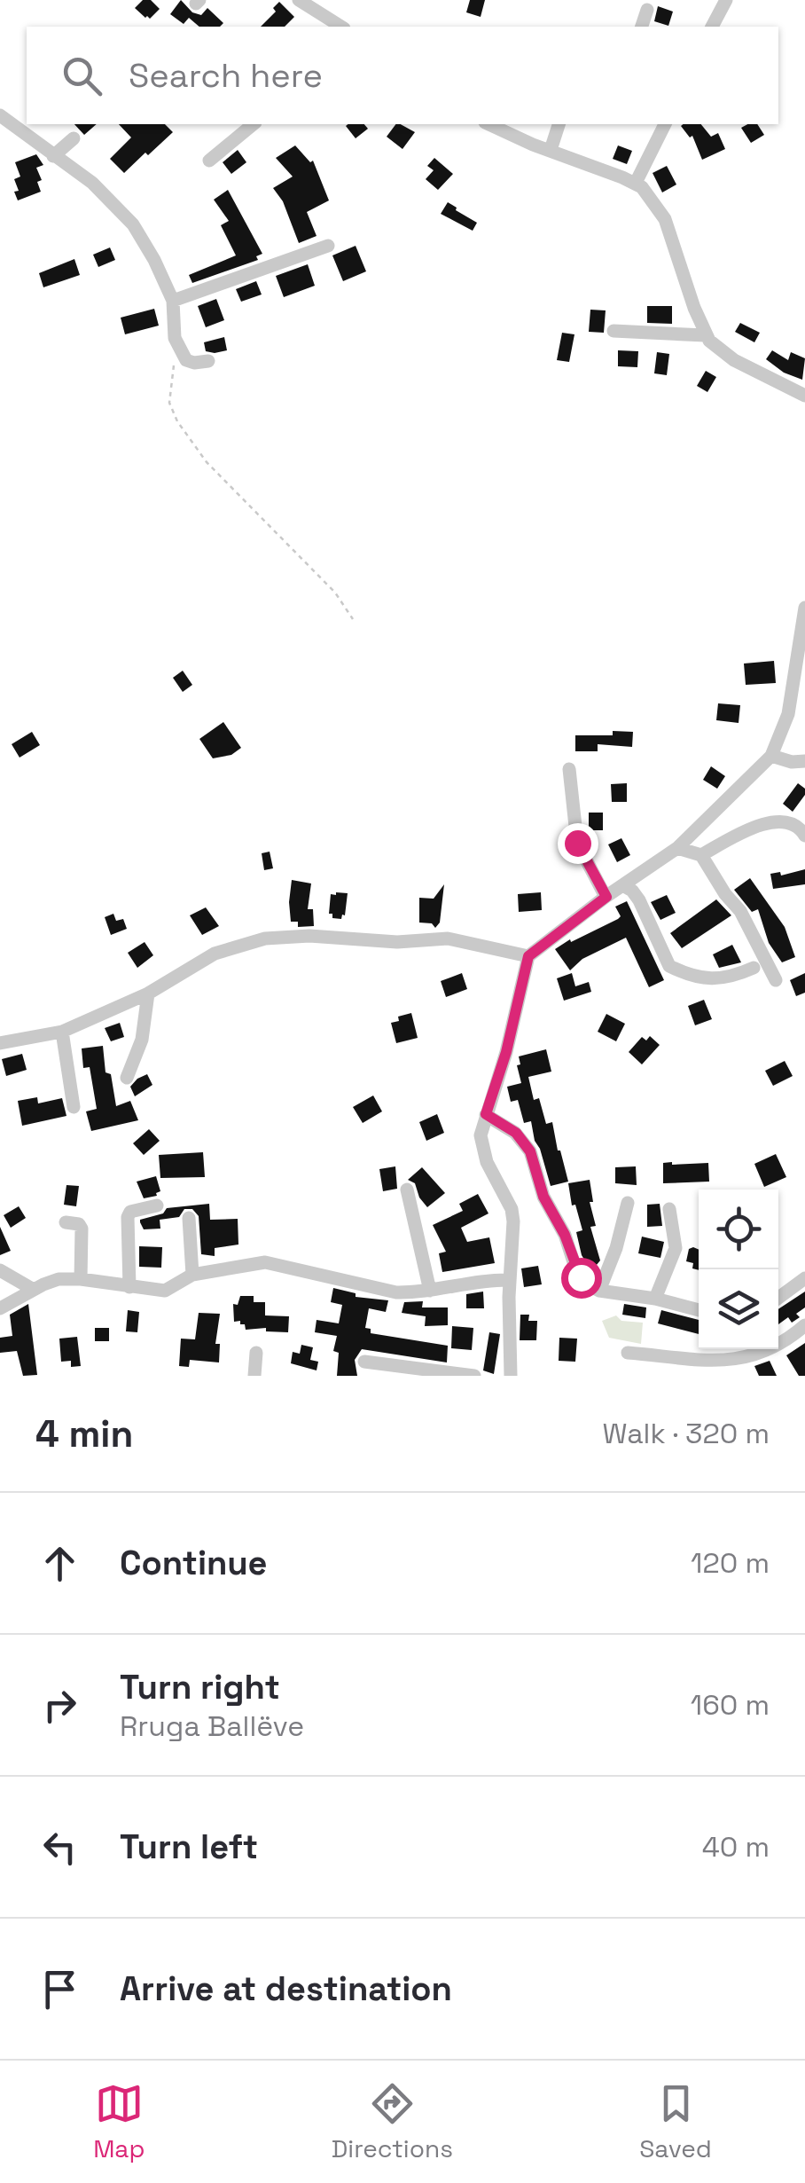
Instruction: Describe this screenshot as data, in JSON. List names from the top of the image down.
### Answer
{
  "page": {
    "search": "Search here",
    "heading": ["4 min", "Walk · 320 m"],
    "list": [
      ["Continue", "120 m"],
      ["Turn right", "Rruga Ballëve", "160 m"],
      ["Turn left", "40 m"],
      "Arrive at destination"
    ],
    "nav": ["Map", "Directions", "Saved"]
  }
}
